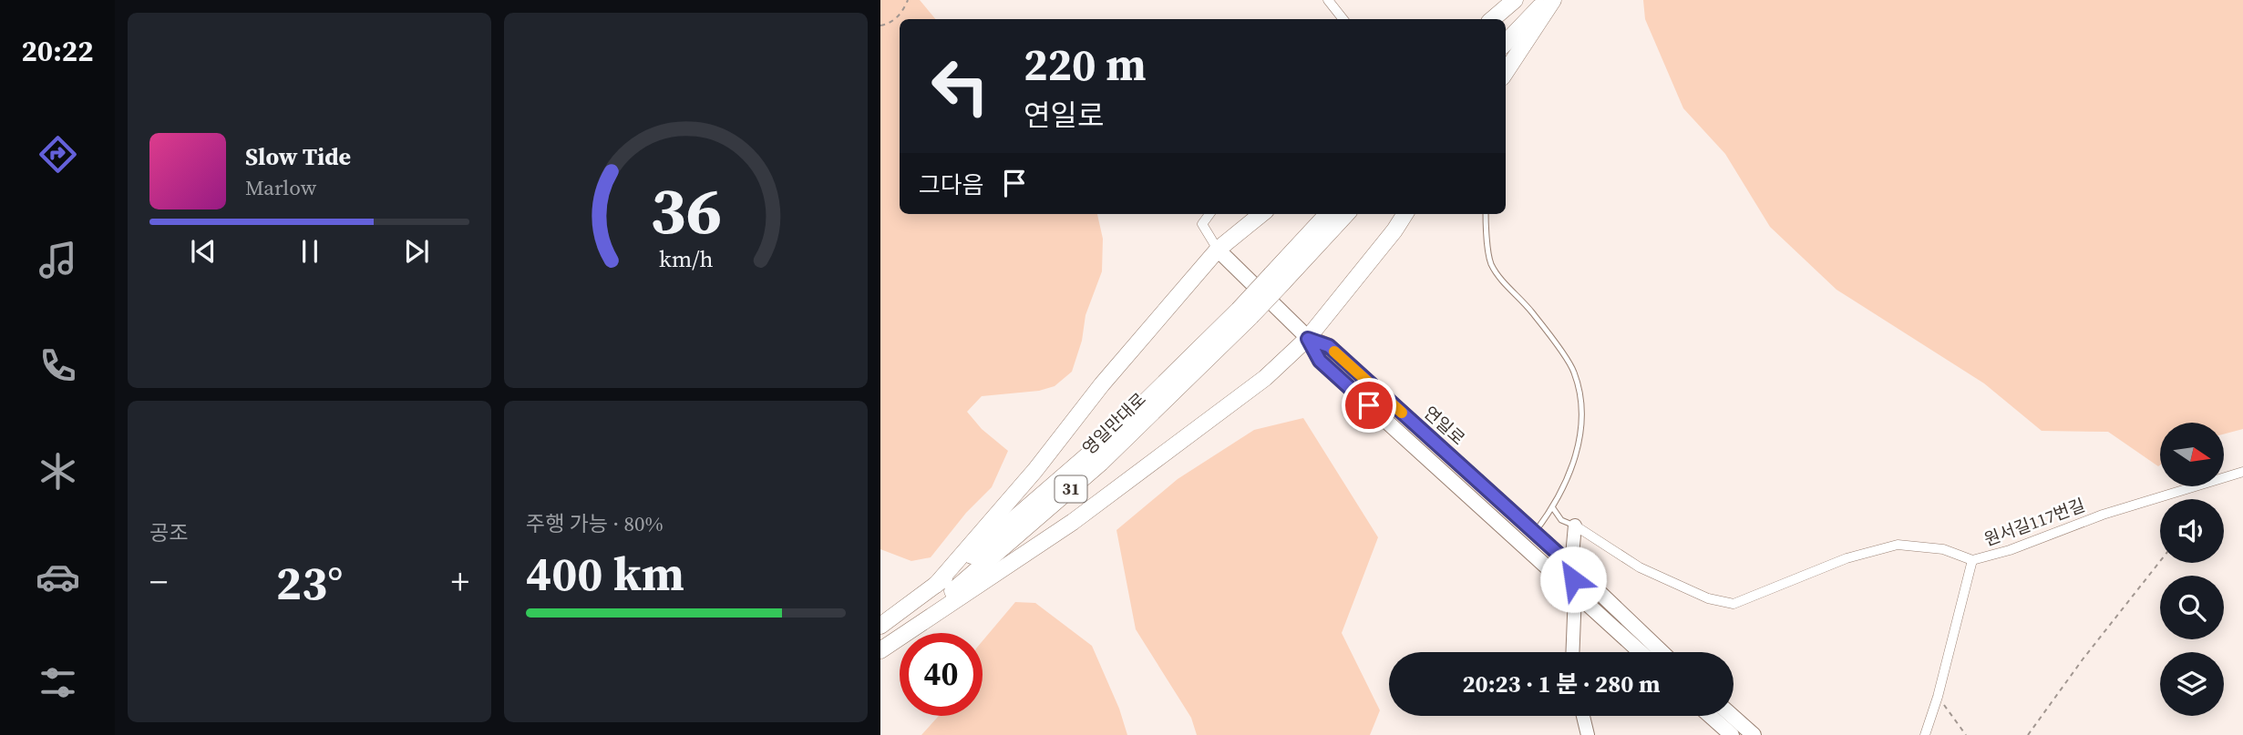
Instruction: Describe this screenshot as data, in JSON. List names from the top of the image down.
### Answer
{
  "streets": {
    "highway": ["영일만대로", "31"],
    "main road": ["연일로"],
    "street": ["원서길117번길"]
  },
  "north": "right",
  "page": {
    "tabs": "20:22",
    "turn": ["220 m", "연일로"],
    "song": ["Slow Tide", "Marlow"],
    "then": "그다음",
    "tile": [
      "공조",
      ["주행 가능 · 80%", "400 km"]
    ],
    "heat": ["−", "23°", "+"],
    "limit": "40",
    "trip": "20:23 · 1 분 · 280 m",
    "gauge": ["36", "km/h"]
  }
}
